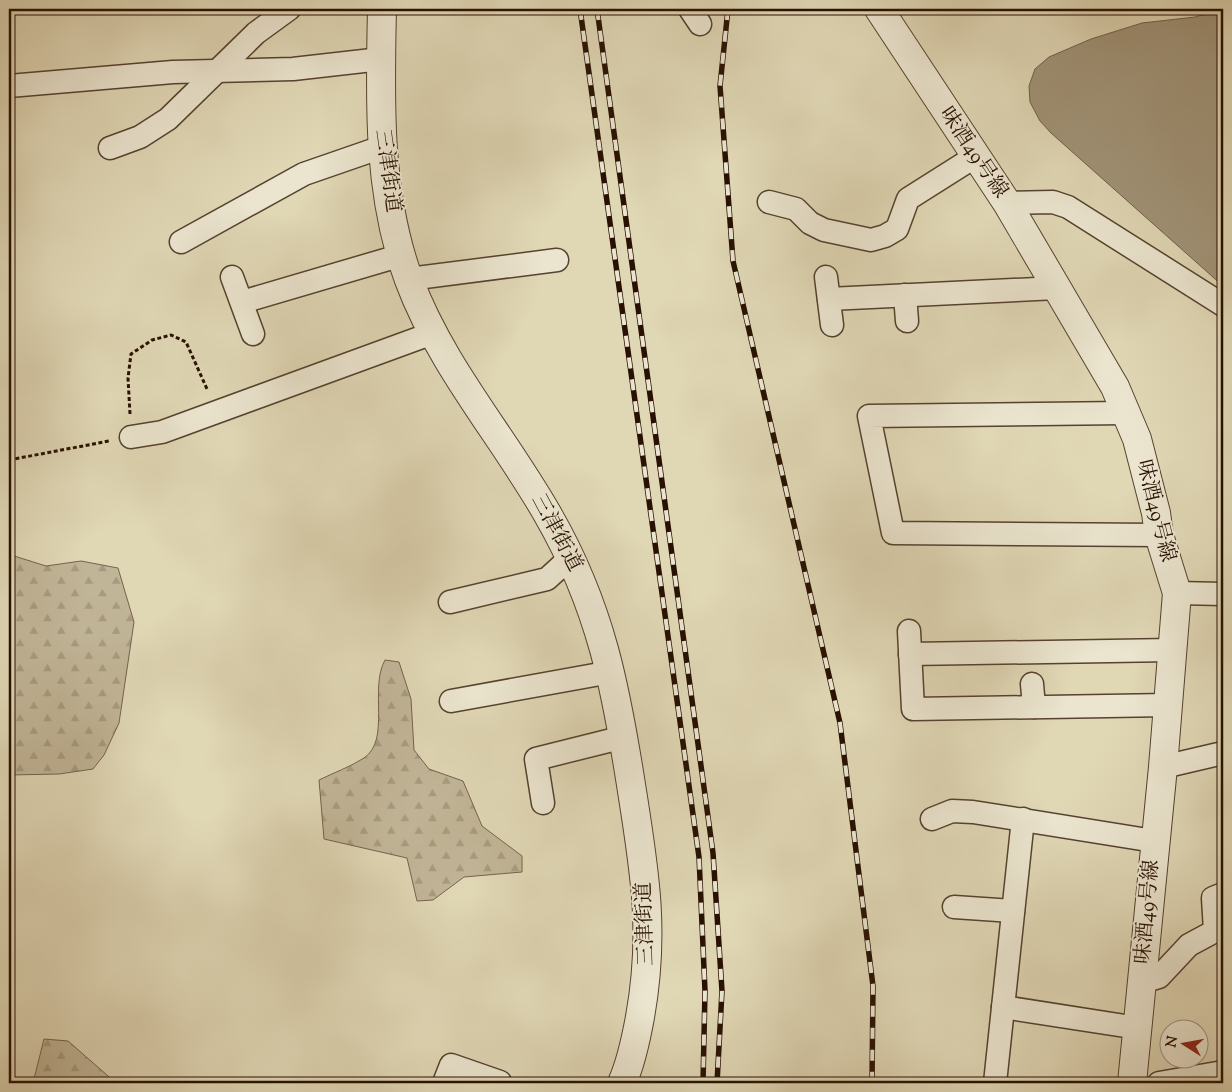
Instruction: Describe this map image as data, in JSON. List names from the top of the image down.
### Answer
{
  "streets": {
    "street": ["味酒49号線", "三津街道"]
  },
  "north": "left"
}
